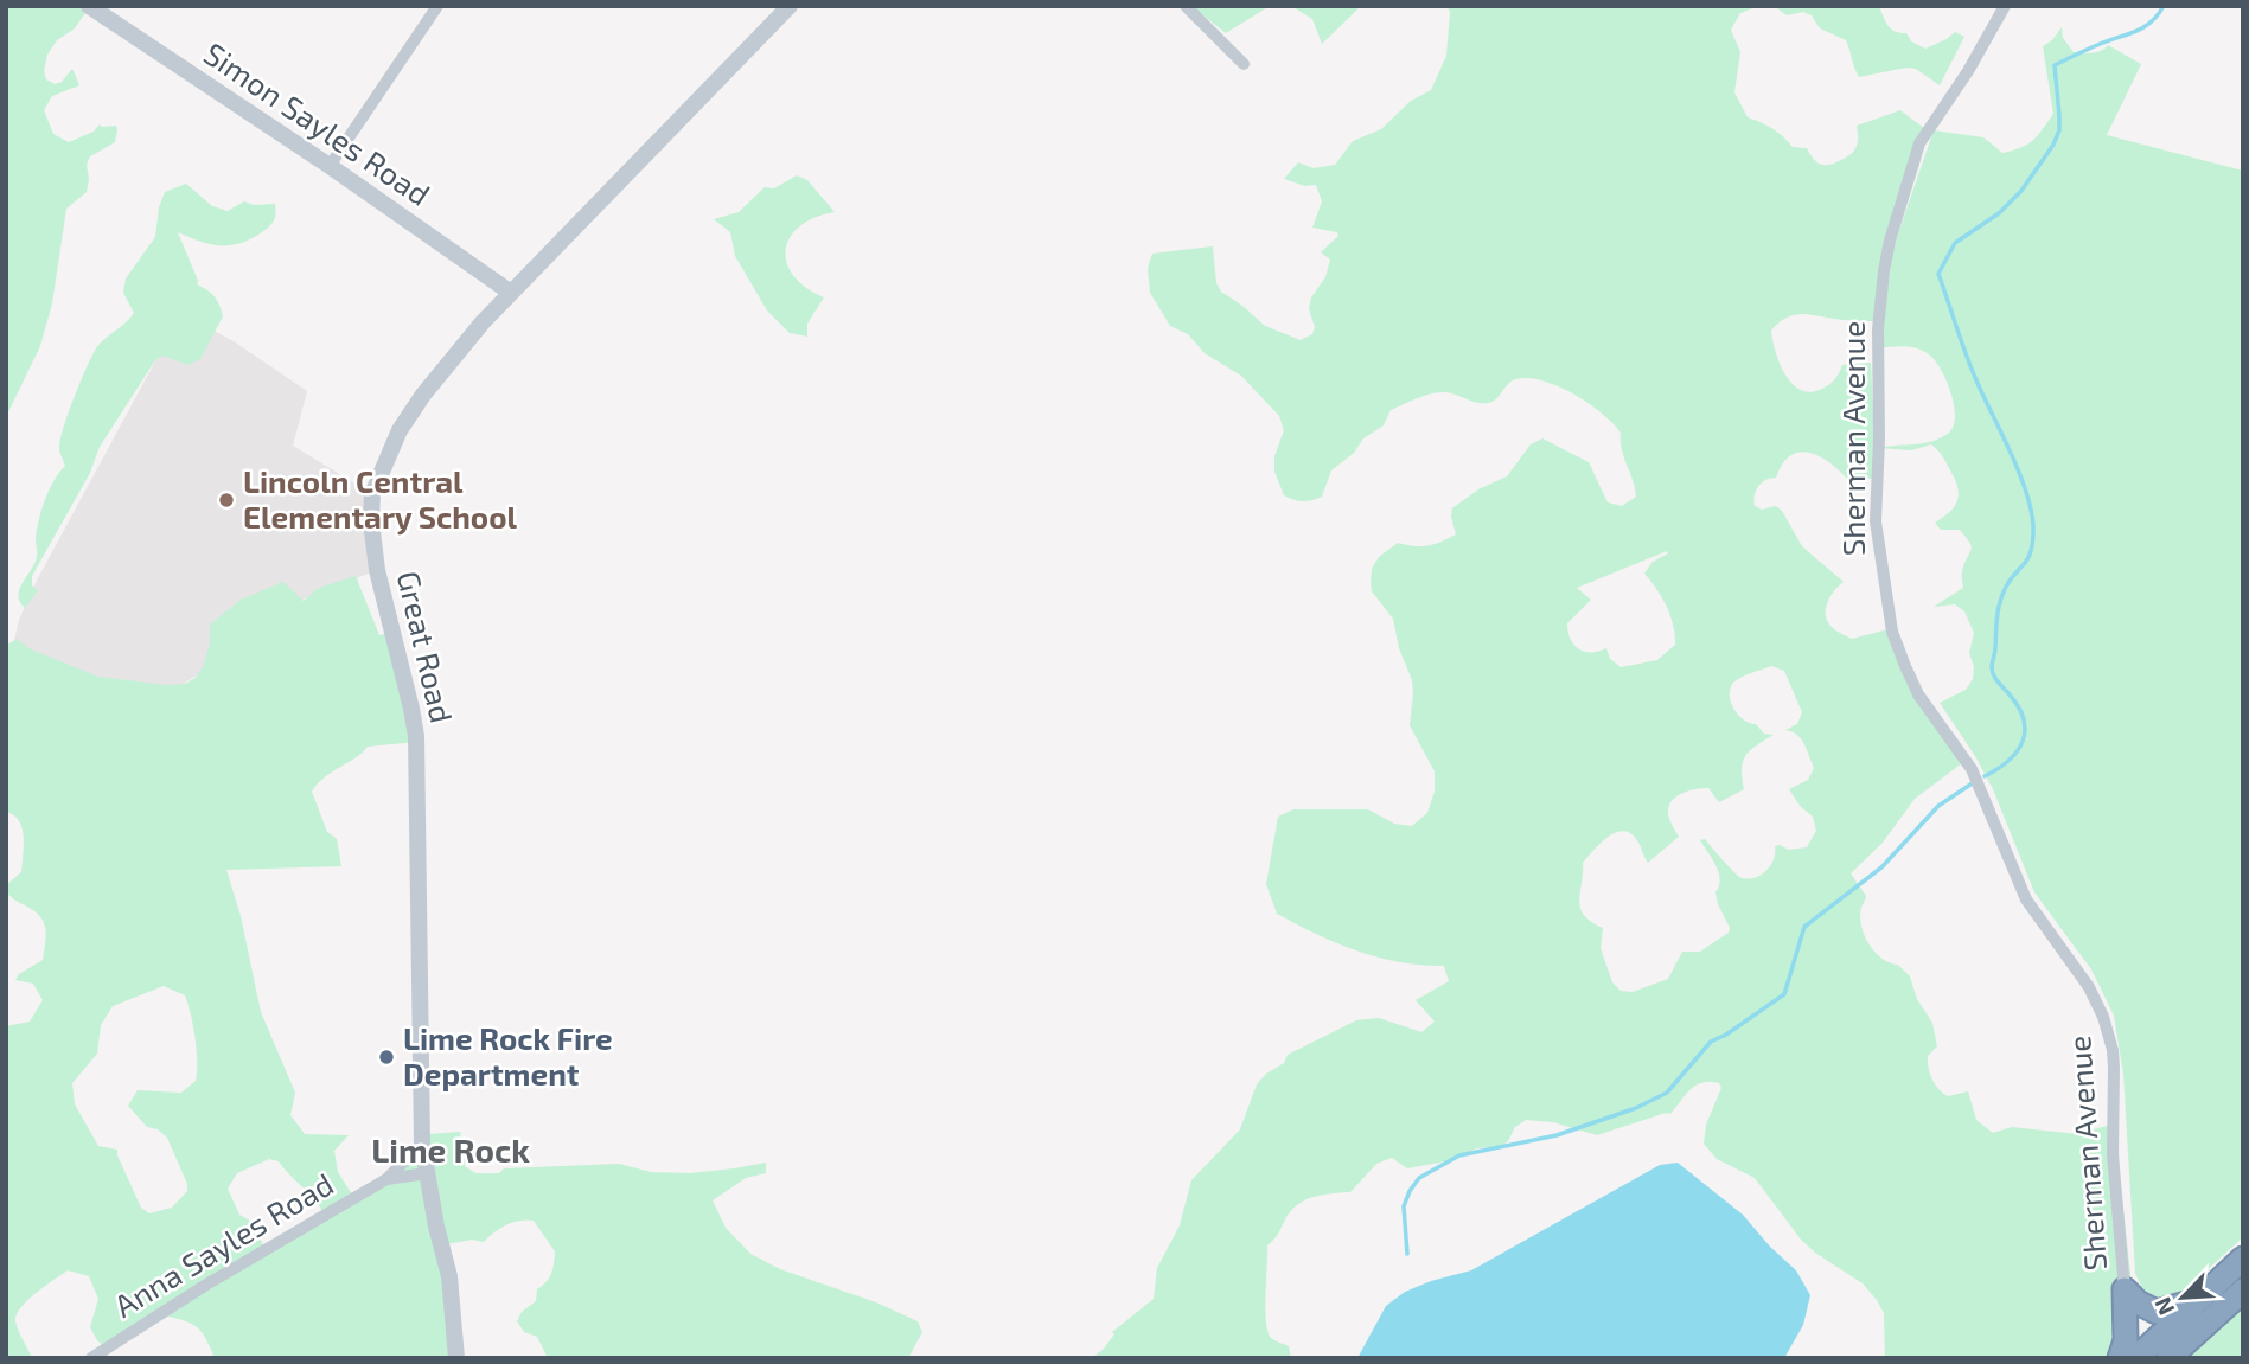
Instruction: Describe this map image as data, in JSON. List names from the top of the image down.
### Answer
{
  "streets": {
    "street": [
      "Simon Sayles Road",
      "Sherman Avenue",
      "Great Road",
      "Anna Sayles Road"
    ]
  },
  "crossings": [
    ["Simon Sayles Road", "Great Road"],
    ["Great Road", "Anna Sayles Road"]
  ],
  "districts": ["Lime Rock"],
  "places": ["Lincoln Central Elementary School", "Lime Rock Fire Department"],
  "north": "bottom left"
}
